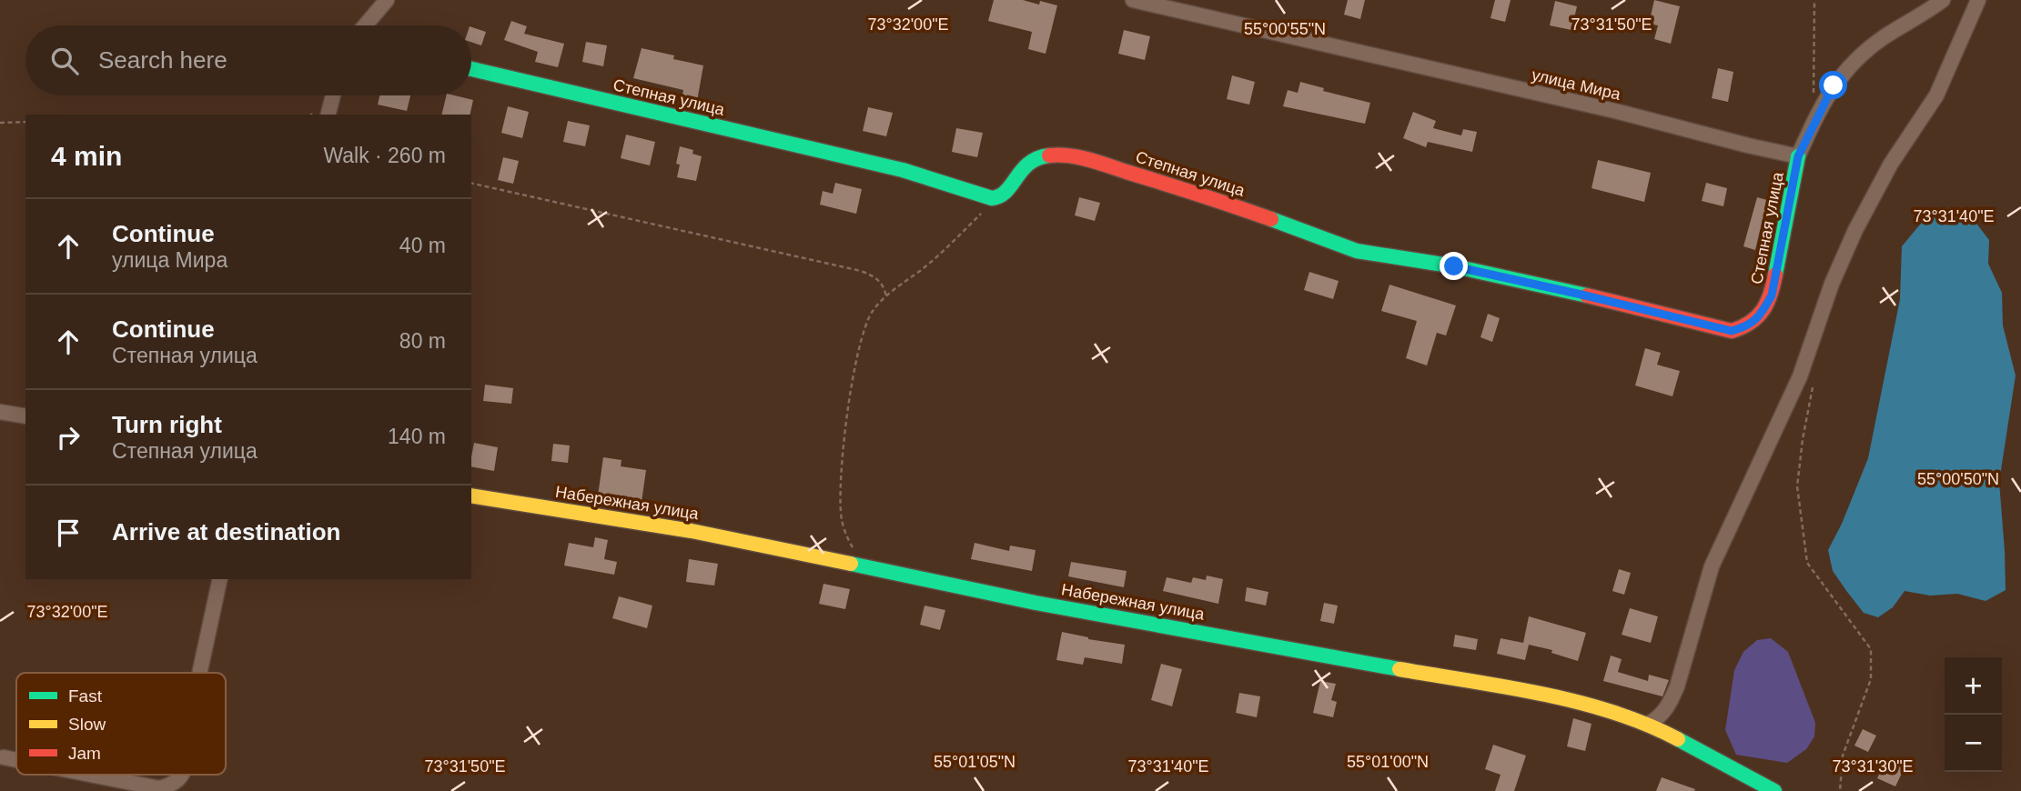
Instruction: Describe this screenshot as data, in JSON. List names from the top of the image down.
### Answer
{
  "streets": {
    "street": ["улица Мира", "Степная улица", "Набережная улица"]
  },
  "crossings": [
    ["улица Мира", "Степная улица"]
  ],
  "legend": ["Fast", "Slow", "Jam"],
  "page": {
    "search": "Search here",
    "heading": ["4 min", "Walk · 260 m"],
    "list": [
      ["Continue", "улица Мира", "40 m"],
      ["Continue", "Степная улица", "80 m"],
      ["Turn right", "Степная улица", "140 m"],
      "Arrive at destination"
    ],
    "map_buttons": ["+", "−"]
  },
  "coordinates": [
    "73°32'00\"E",
    "73°31'50\"E",
    "55°00'55\"N",
    "73°31'40\"E",
    "55°00'50\"N",
    "55°01'05\"N",
    "55°01'00\"N",
    "73°31'30\"E"
  ]
}
